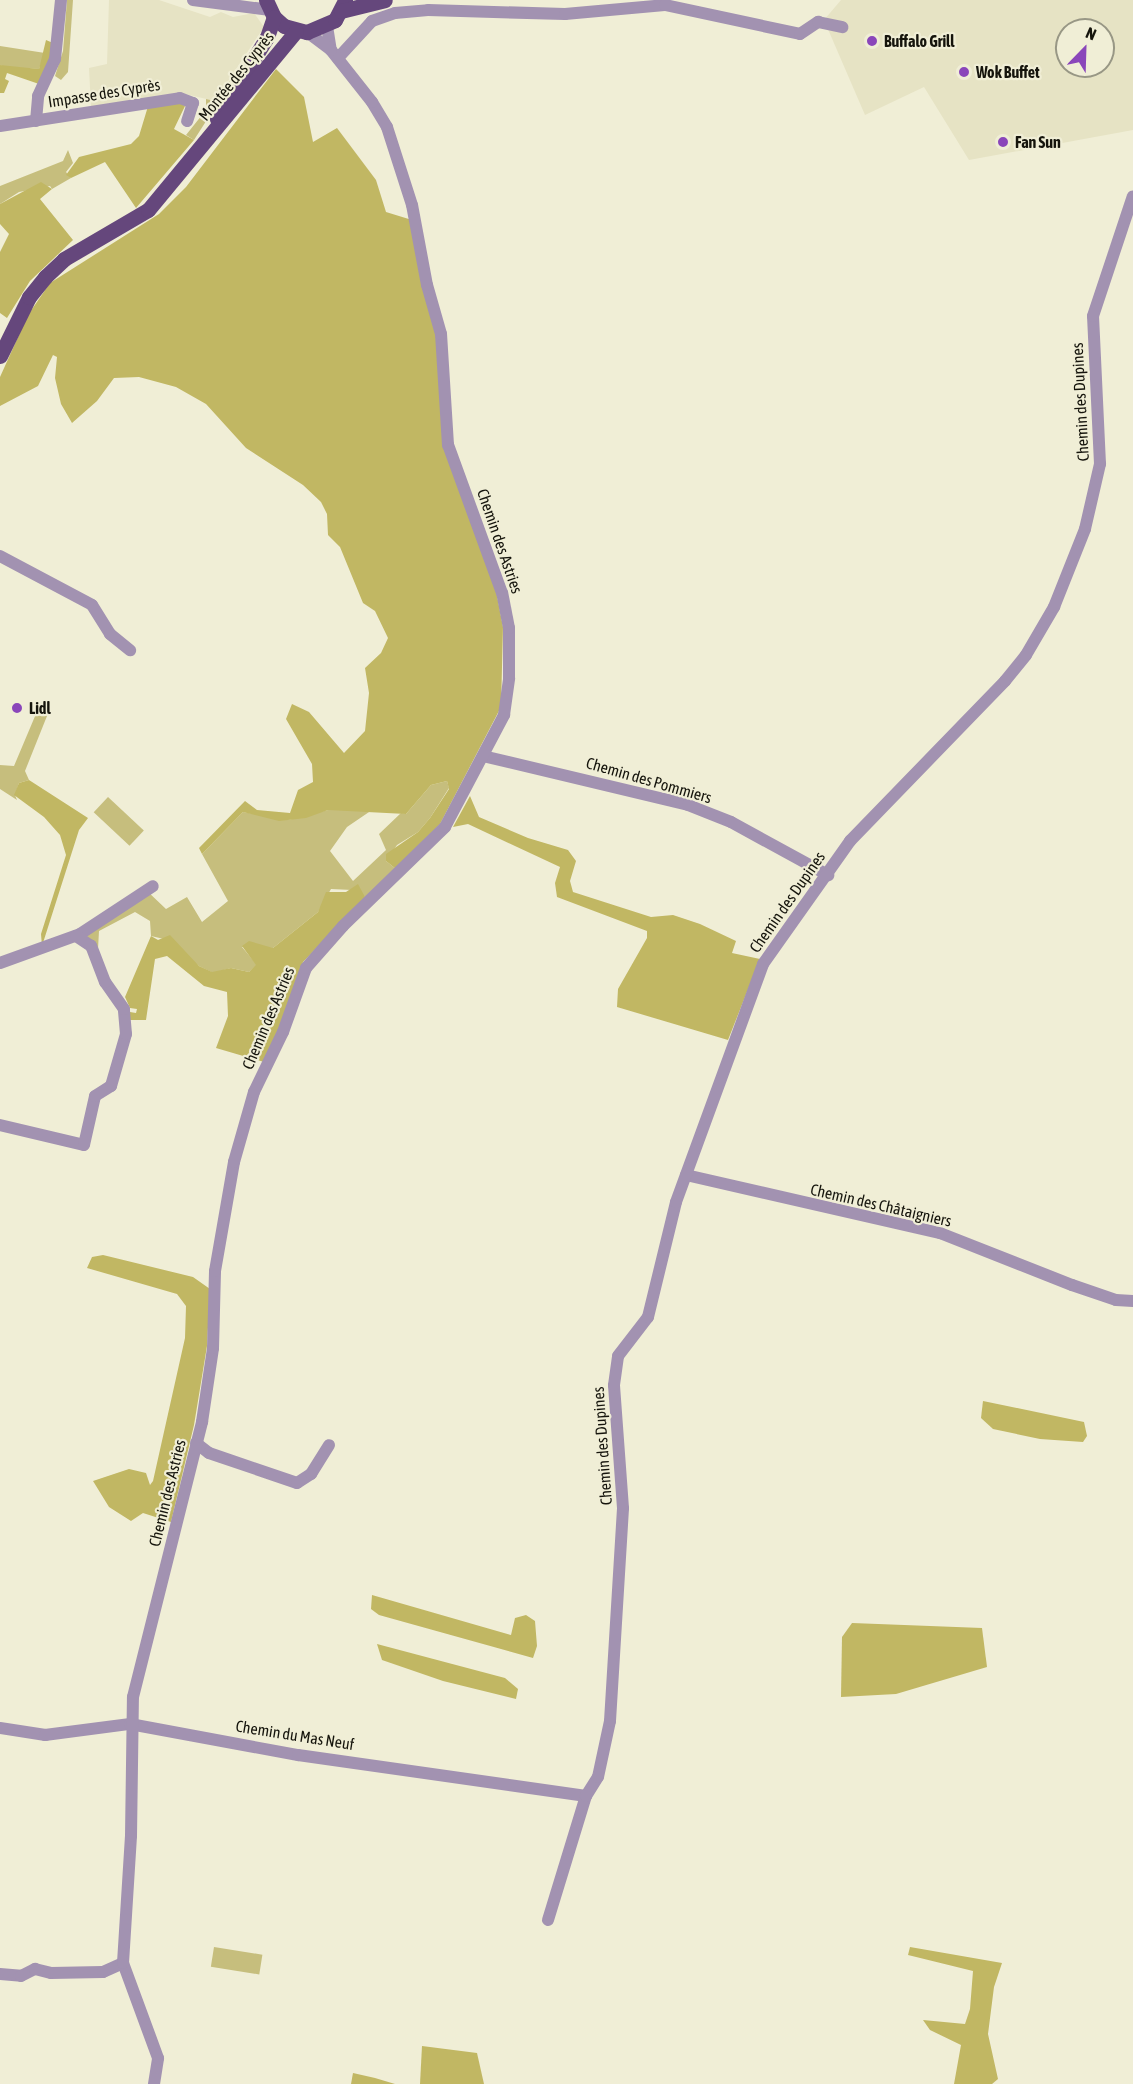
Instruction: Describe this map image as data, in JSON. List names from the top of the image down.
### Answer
{
  "streets": {
    "main road": ["Montée des Cyprès"],
    "street": [
      "Impasse des Cyprès",
      "Chemin des Dupines",
      "Chemin des Astries",
      "Chemin des Pommiers",
      "Chemin des Châtaigniers",
      "Chemin du Mas Neuf"
    ]
  },
  "crossings": [
    ["Montée des Cyprès", "Chemin des Astries"],
    ["Chemin des Dupines", "Chemin des Pommiers"],
    ["Chemin des Dupines", "Chemin des Châtaigniers"],
    ["Chemin des Dupines", "Chemin du Mas Neuf"],
    ["Chemin des Astries", "Chemin des Pommiers"],
    ["Chemin des Astries", "Chemin du Mas Neuf"]
  ],
  "places": [
    "Buffalo Grill",
    "Wok Buffet",
    "Fan Sun",
    "Lidl"
  ],
  "north": "top right"
}
